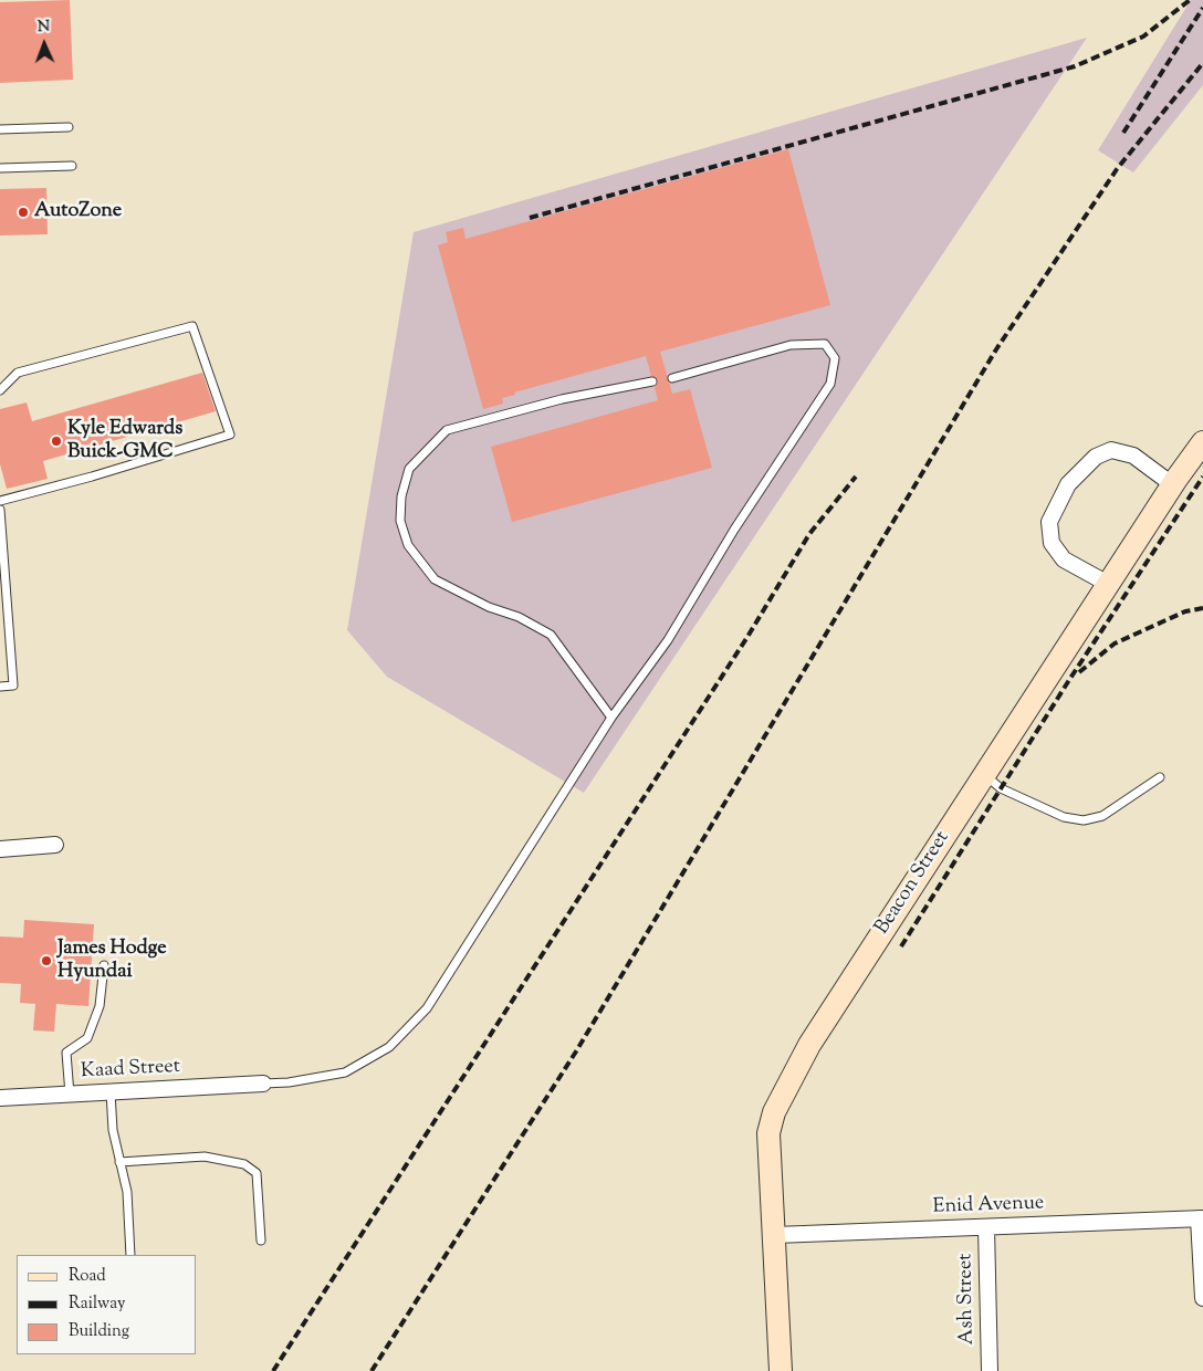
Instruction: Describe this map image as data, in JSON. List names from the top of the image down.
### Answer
{
  "streets": {
    "street": [
      "Beacon Street",
      "Kaad Street",
      "Enid Avenue",
      "Ash Street"
    ]
  },
  "crossings": [
    ["Beacon Street", "Enid Avenue"],
    ["Enid Avenue", "Ash Street"]
  ],
  "places": ["AutoZone", "Kyle Edwards Buick-GMC", "James Hodge Hyundai"],
  "legend": ["Road", "Railway", "Building"],
  "north": "top"
}
